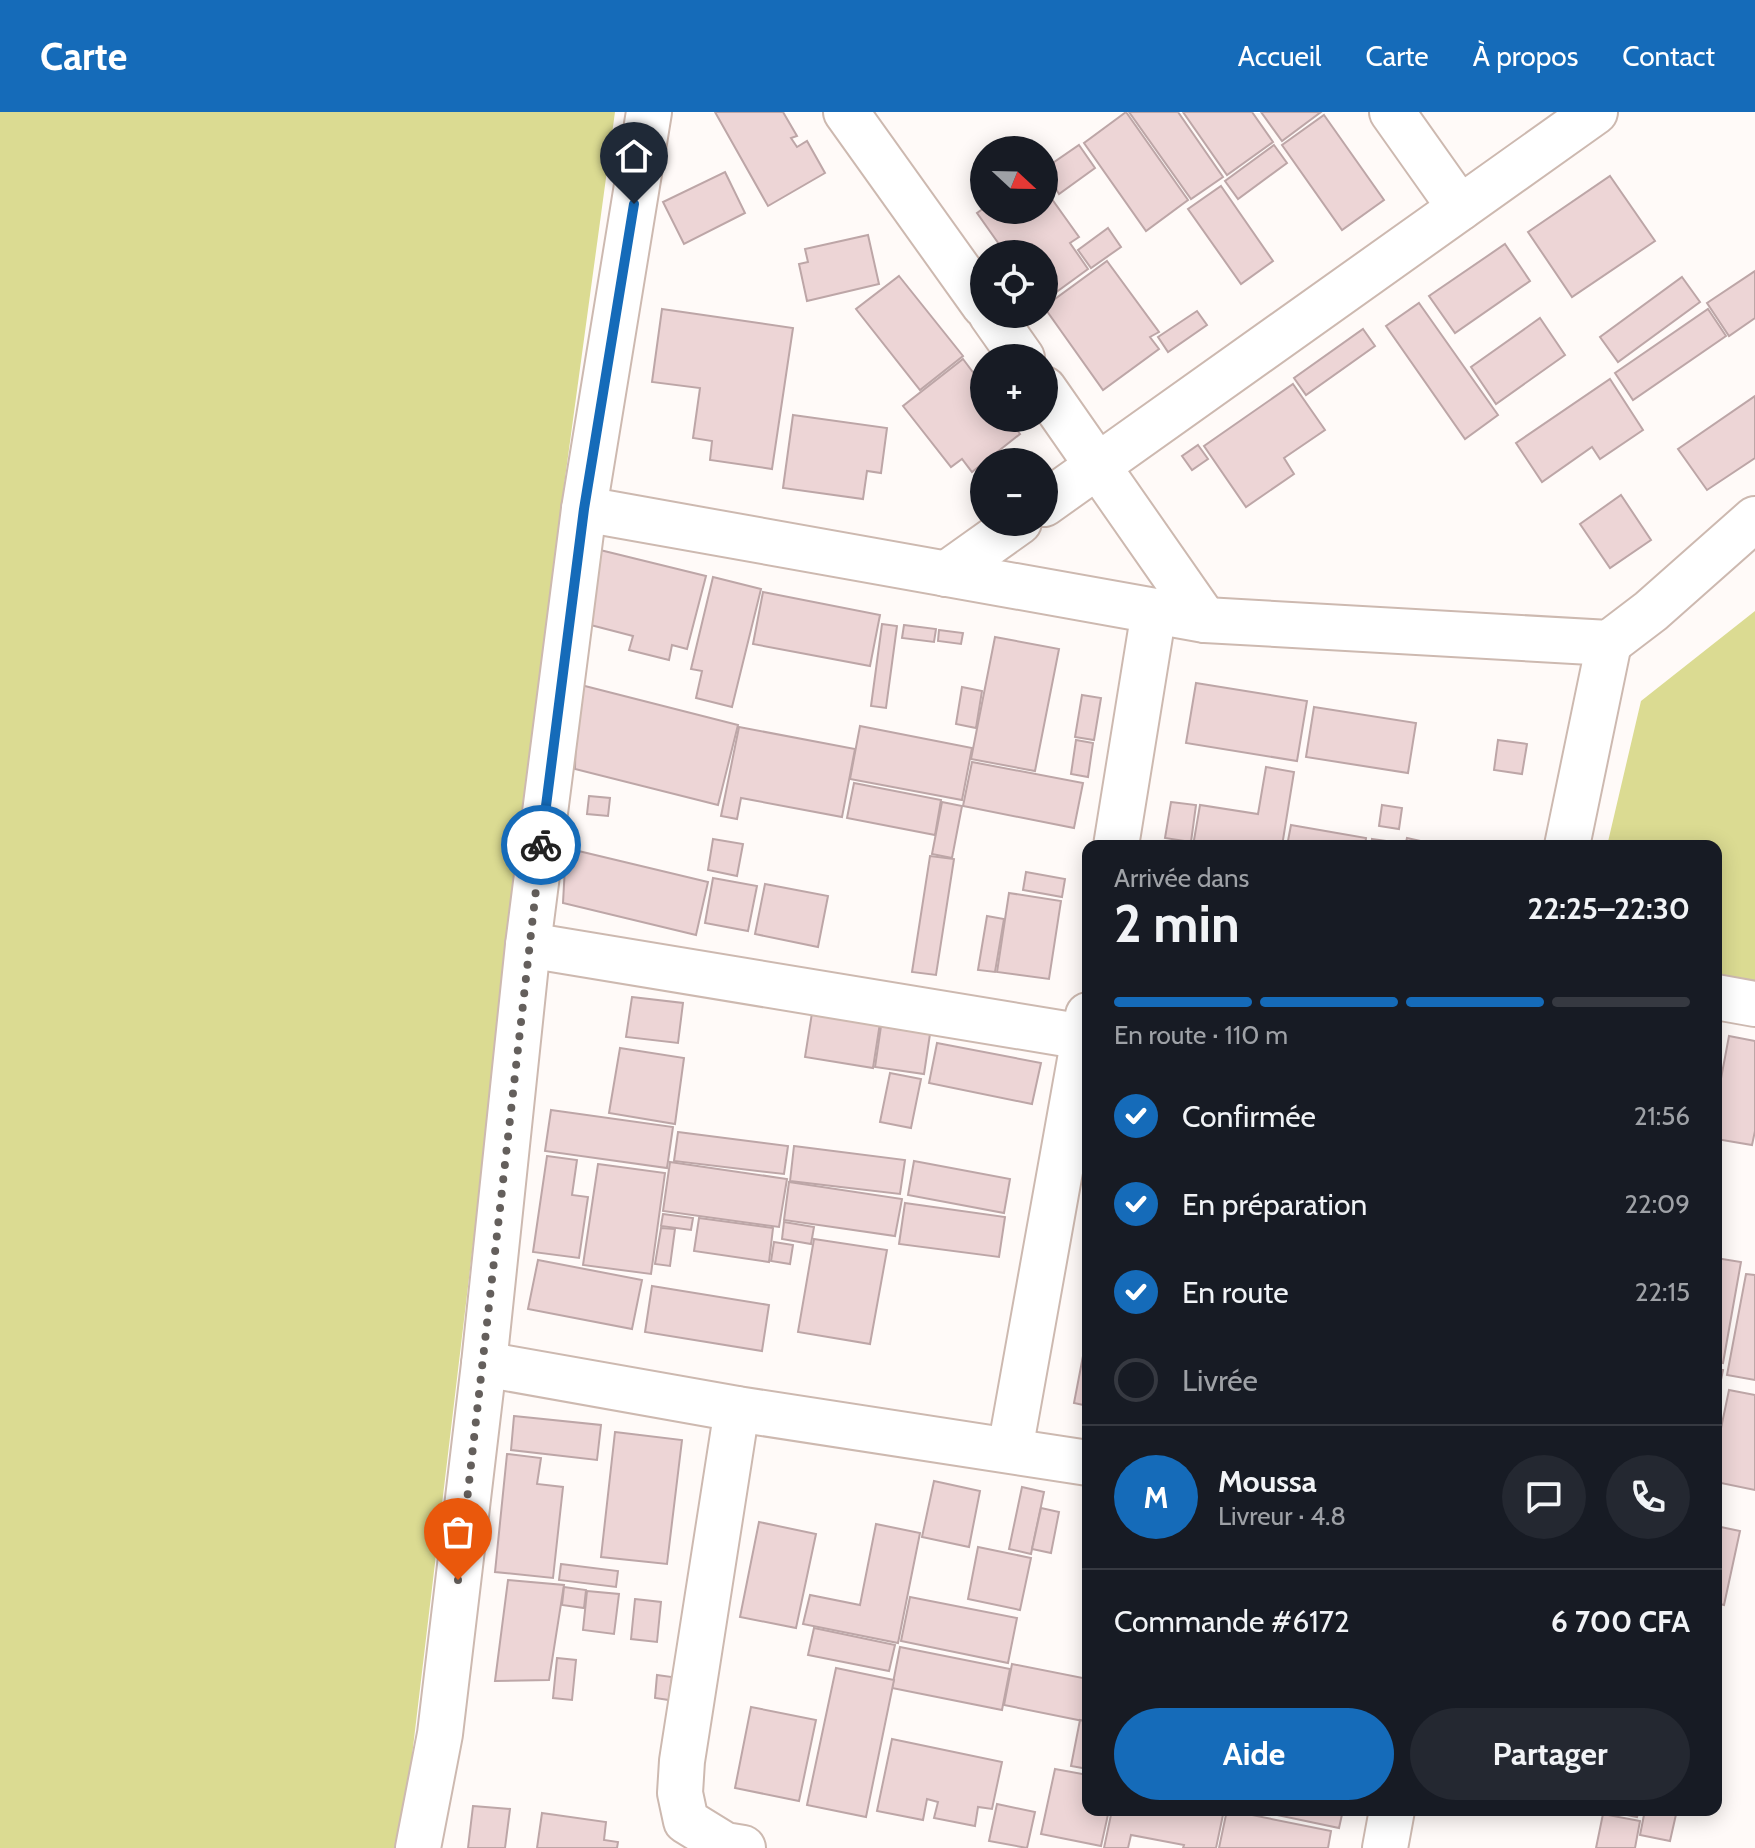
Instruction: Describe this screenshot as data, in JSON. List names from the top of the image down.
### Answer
{
  "north": "right",
  "page": {
    "header": "Carte",
    "nav": [
      "Accueil",
      "Carte",
      "À propos",
      "Contact"
    ],
    "map_buttons": ["+", "−"],
    "heading": ["2 min", "Arrivée dans", "22:25–22:30"],
    "panel": [
      "Moussa",
      "Livreur · 4.8",
      "Commande #6172",
      "6 700 CFA"
    ],
    "bar": "En route · 110 m",
    "list": [
      ["Confirmée", "21:56"],
      ["En préparation", "22:09"],
      ["En route", "22:15"],
      "Livrée"
    ],
    "round": "M",
    "buttons": ["Aide", "Partager"]
  }
}
